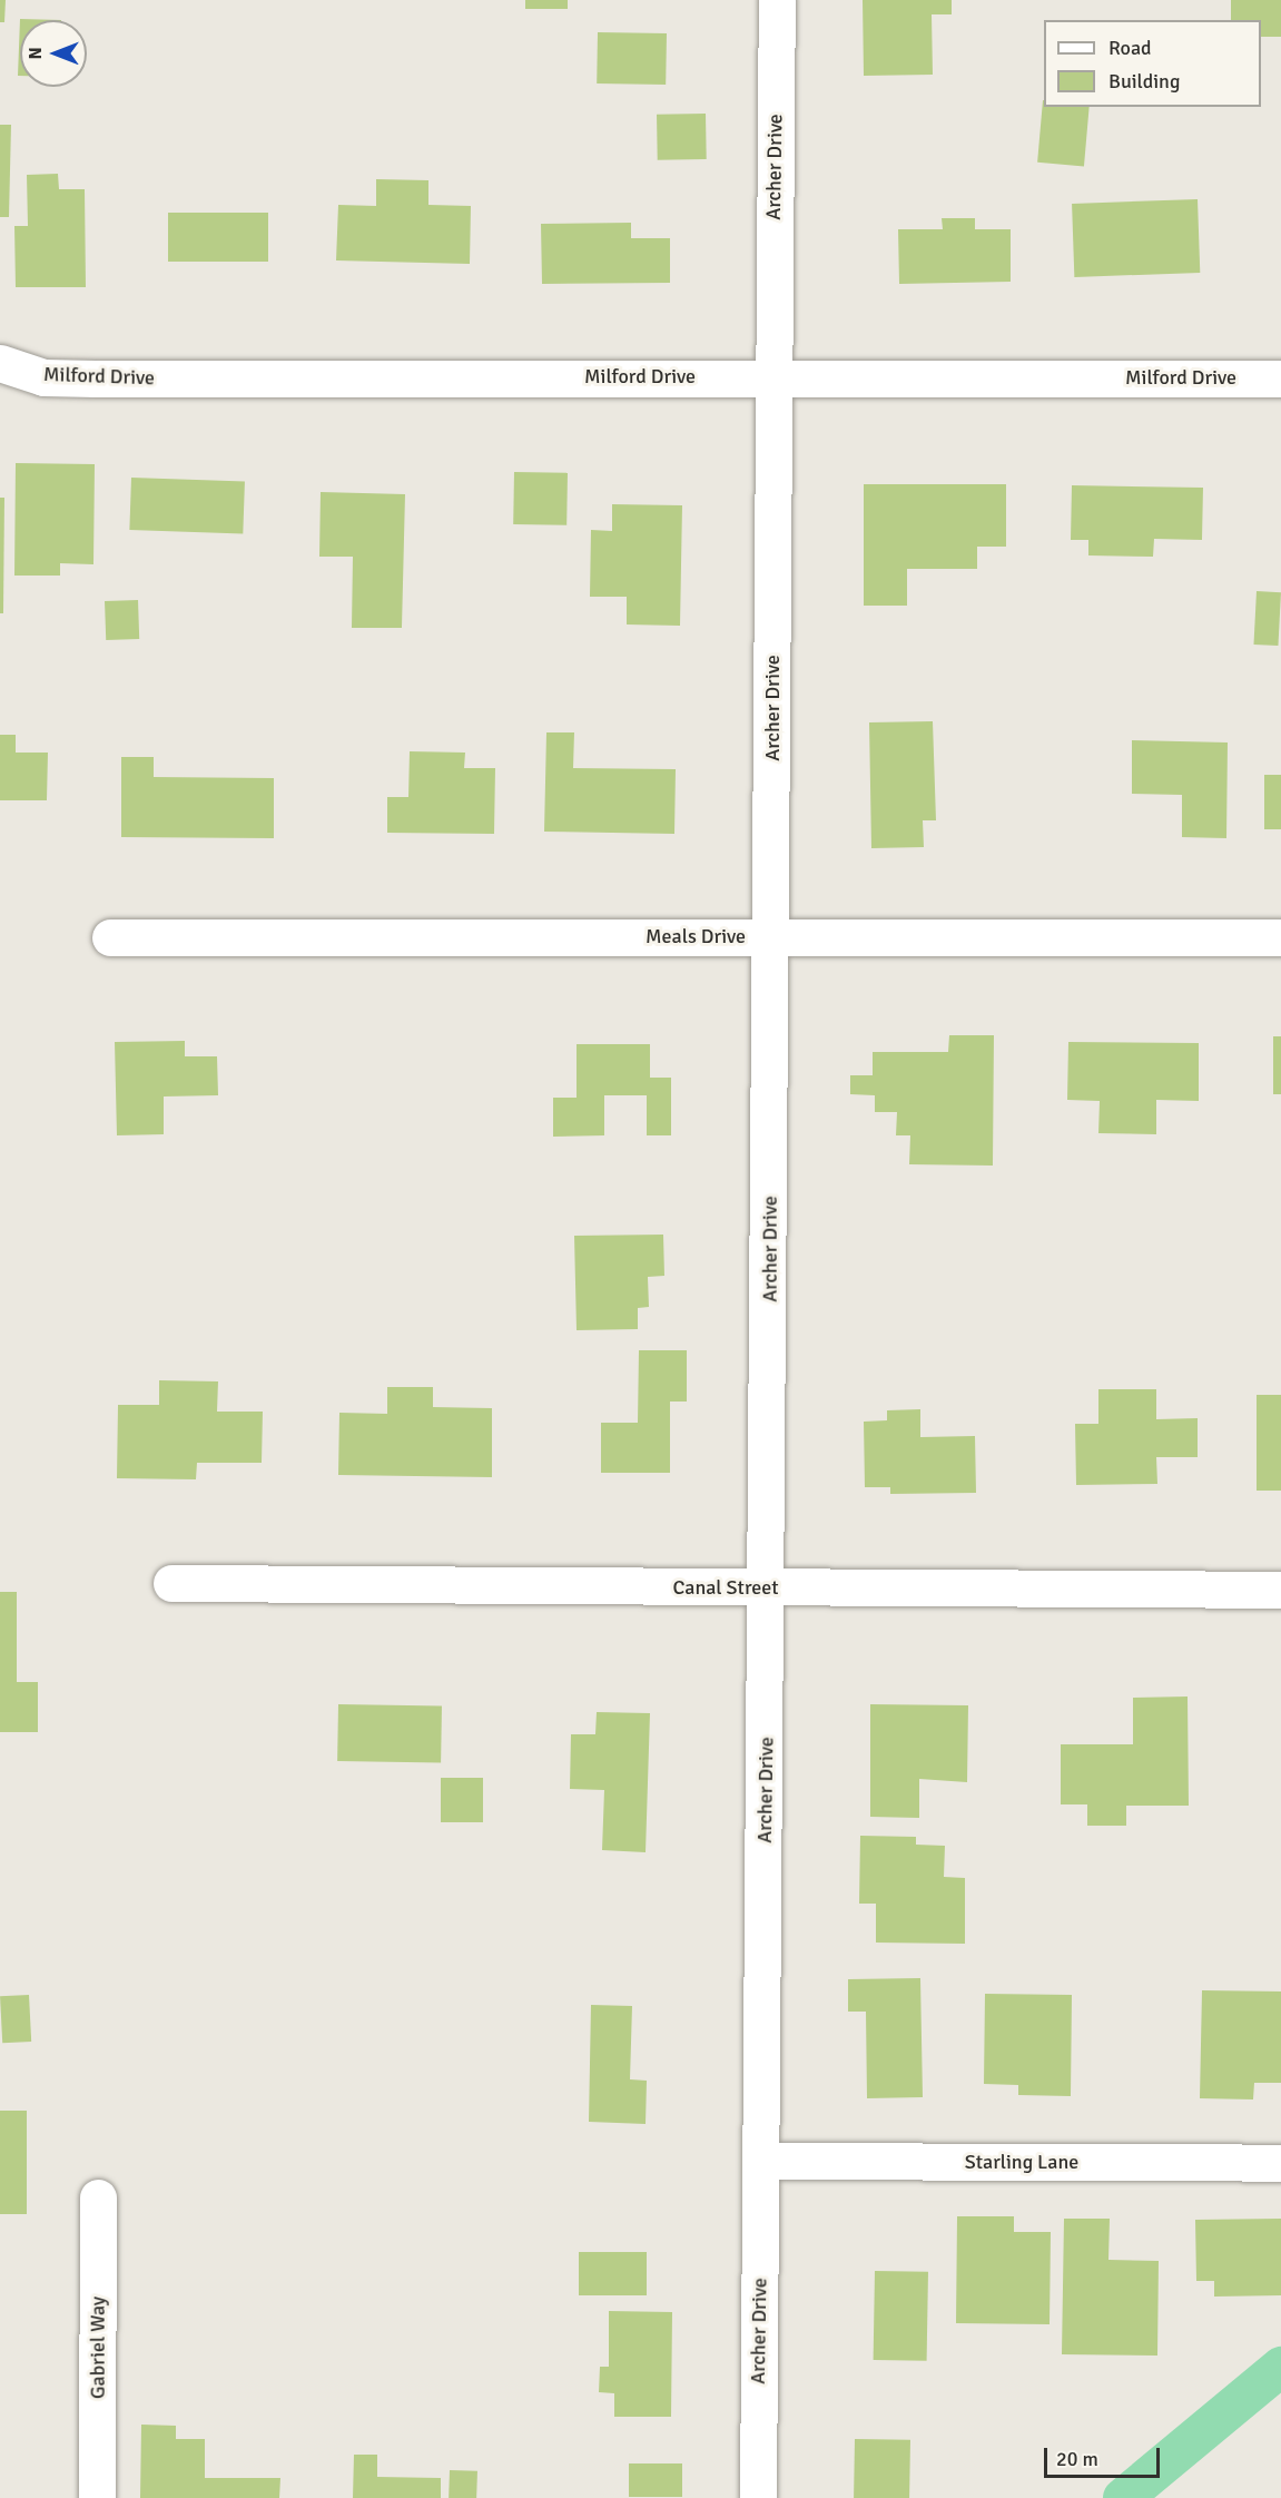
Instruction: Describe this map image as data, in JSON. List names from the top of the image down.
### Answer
{
  "streets": {
    "street": [
      "Archer Drive",
      "Milford Drive",
      "Meals Drive",
      "Canal Street",
      "Starling Lane",
      "Gabriel Way"
    ]
  },
  "crossings": [
    ["Archer Drive", "Milford Drive"],
    ["Archer Drive", "Meals Drive"],
    ["Archer Drive", "Canal Street"],
    ["Archer Drive", "Starling Lane"]
  ],
  "legend": ["Road", "Building"],
  "scale_bar": "20 m",
  "north": "left"
}
